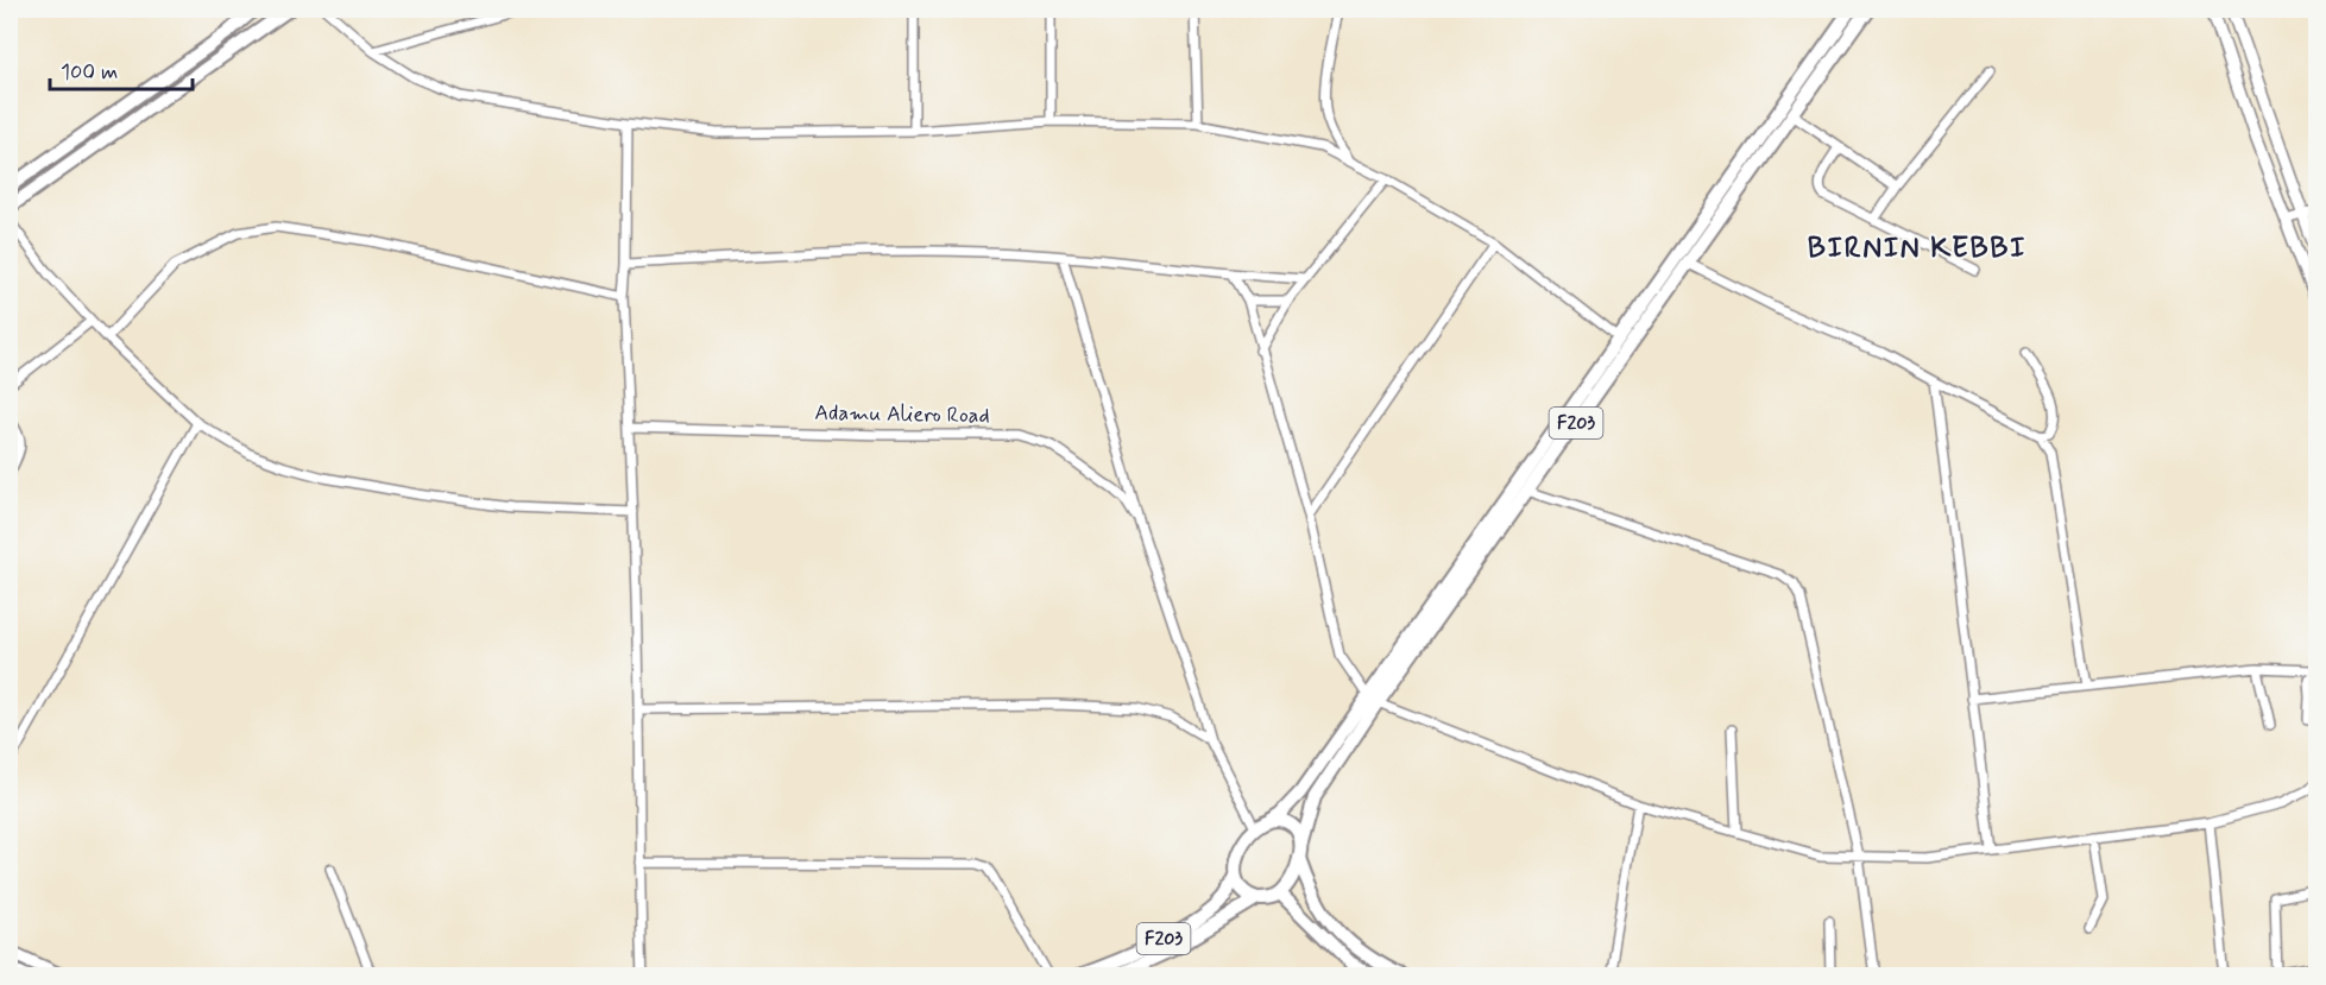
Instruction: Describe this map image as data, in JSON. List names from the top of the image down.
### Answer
{
  "streets": {
    "main road": ["F203"],
    "street": ["Adamu Aliero Road"]
  },
  "districts": ["BIRNIN KEBBI"],
  "scale_bar": "100 m"
}
